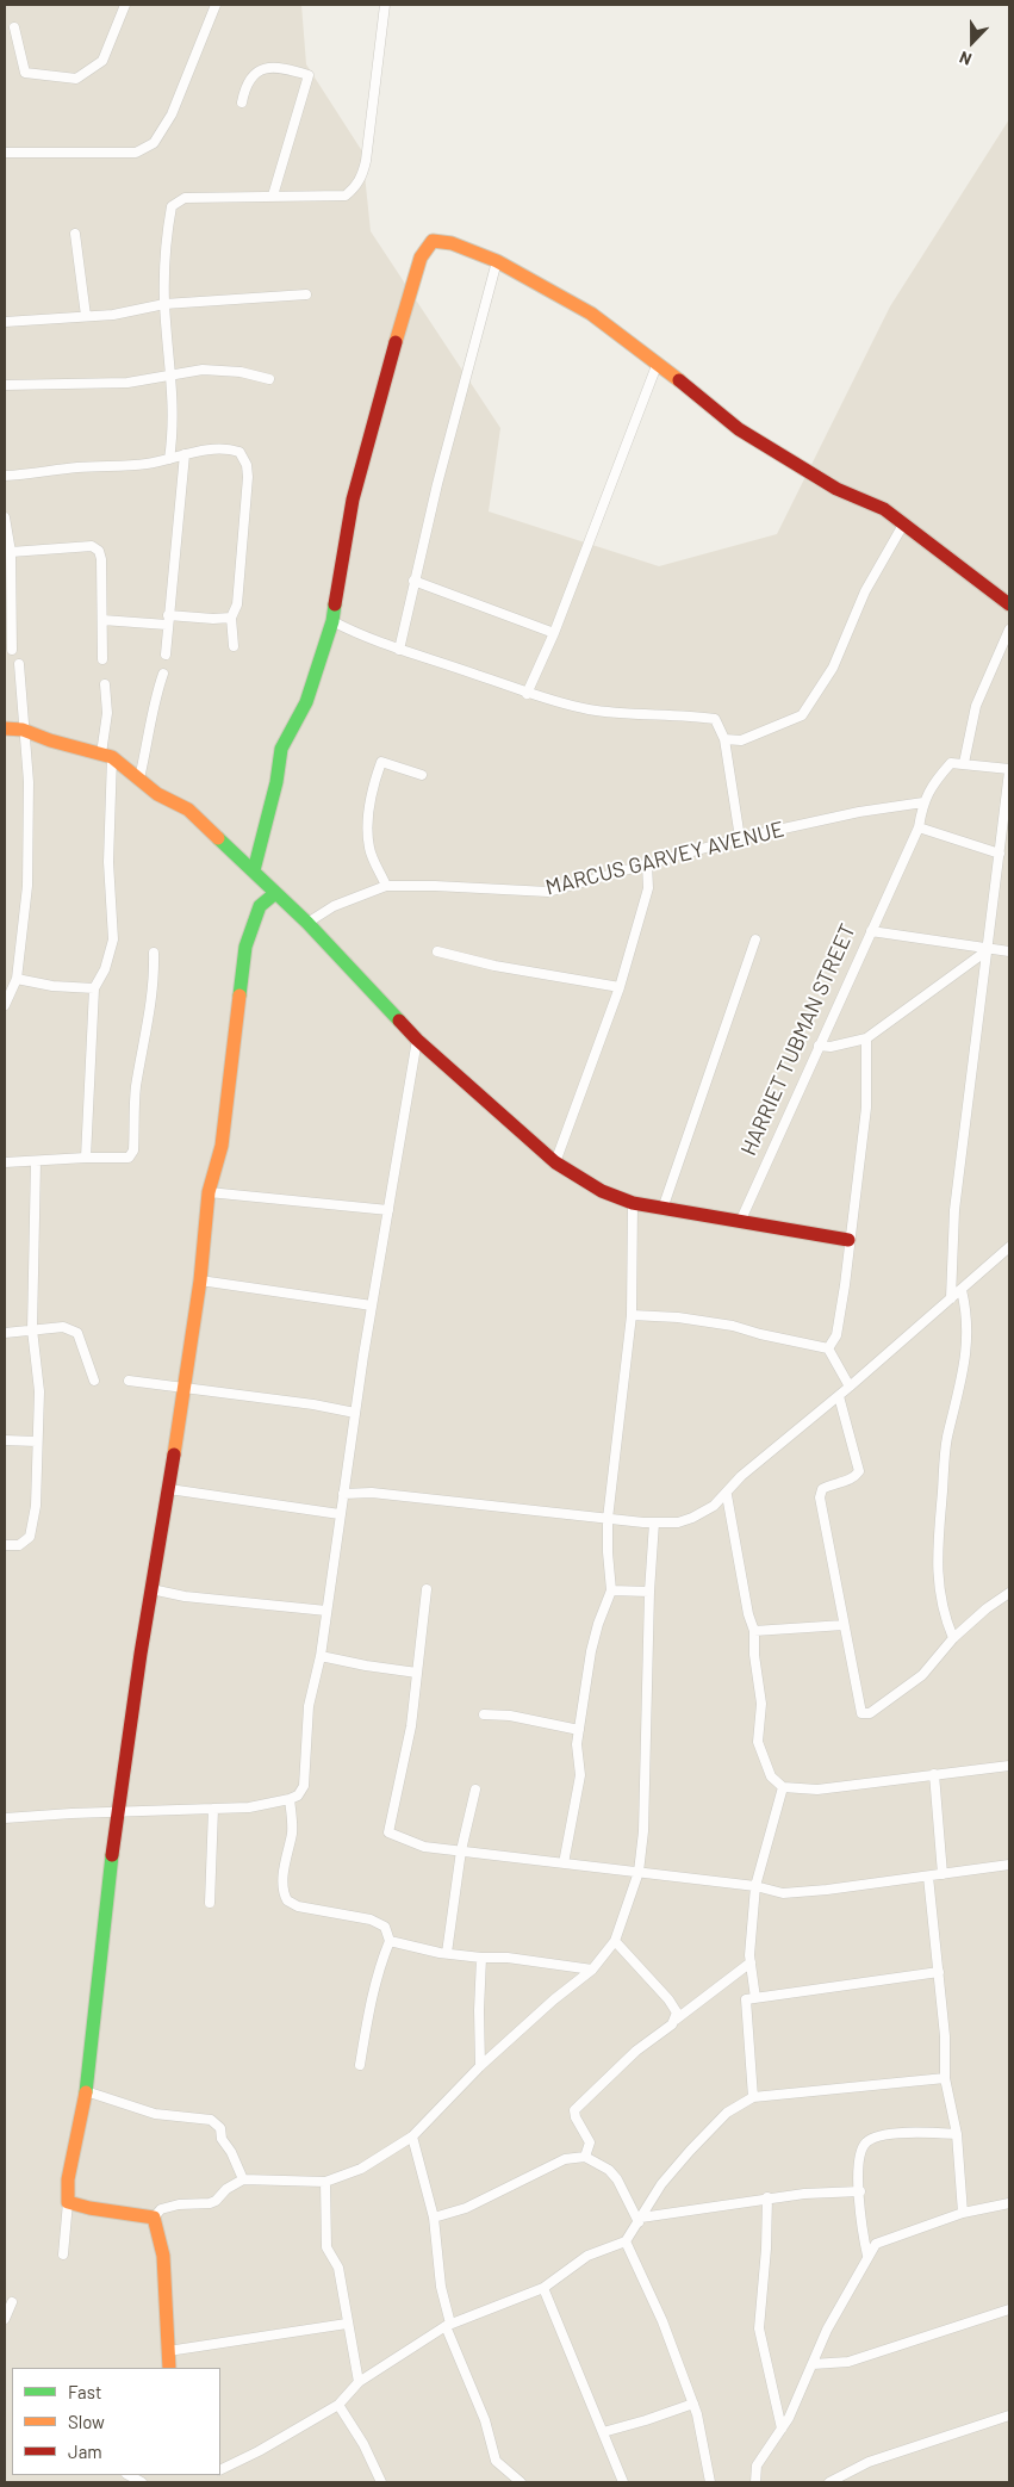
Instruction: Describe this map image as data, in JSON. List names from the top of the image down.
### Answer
{
  "streets": {
    "street": ["MARCUS GARVEY AVENUE", "HARRIET TUBMAN STREET"]
  },
  "crossings": [
    ["MARCUS GARVEY AVENUE", "HARRIET TUBMAN STREET"]
  ],
  "legend": ["Fast", "Slow", "Jam"],
  "north": "bottom"
}
